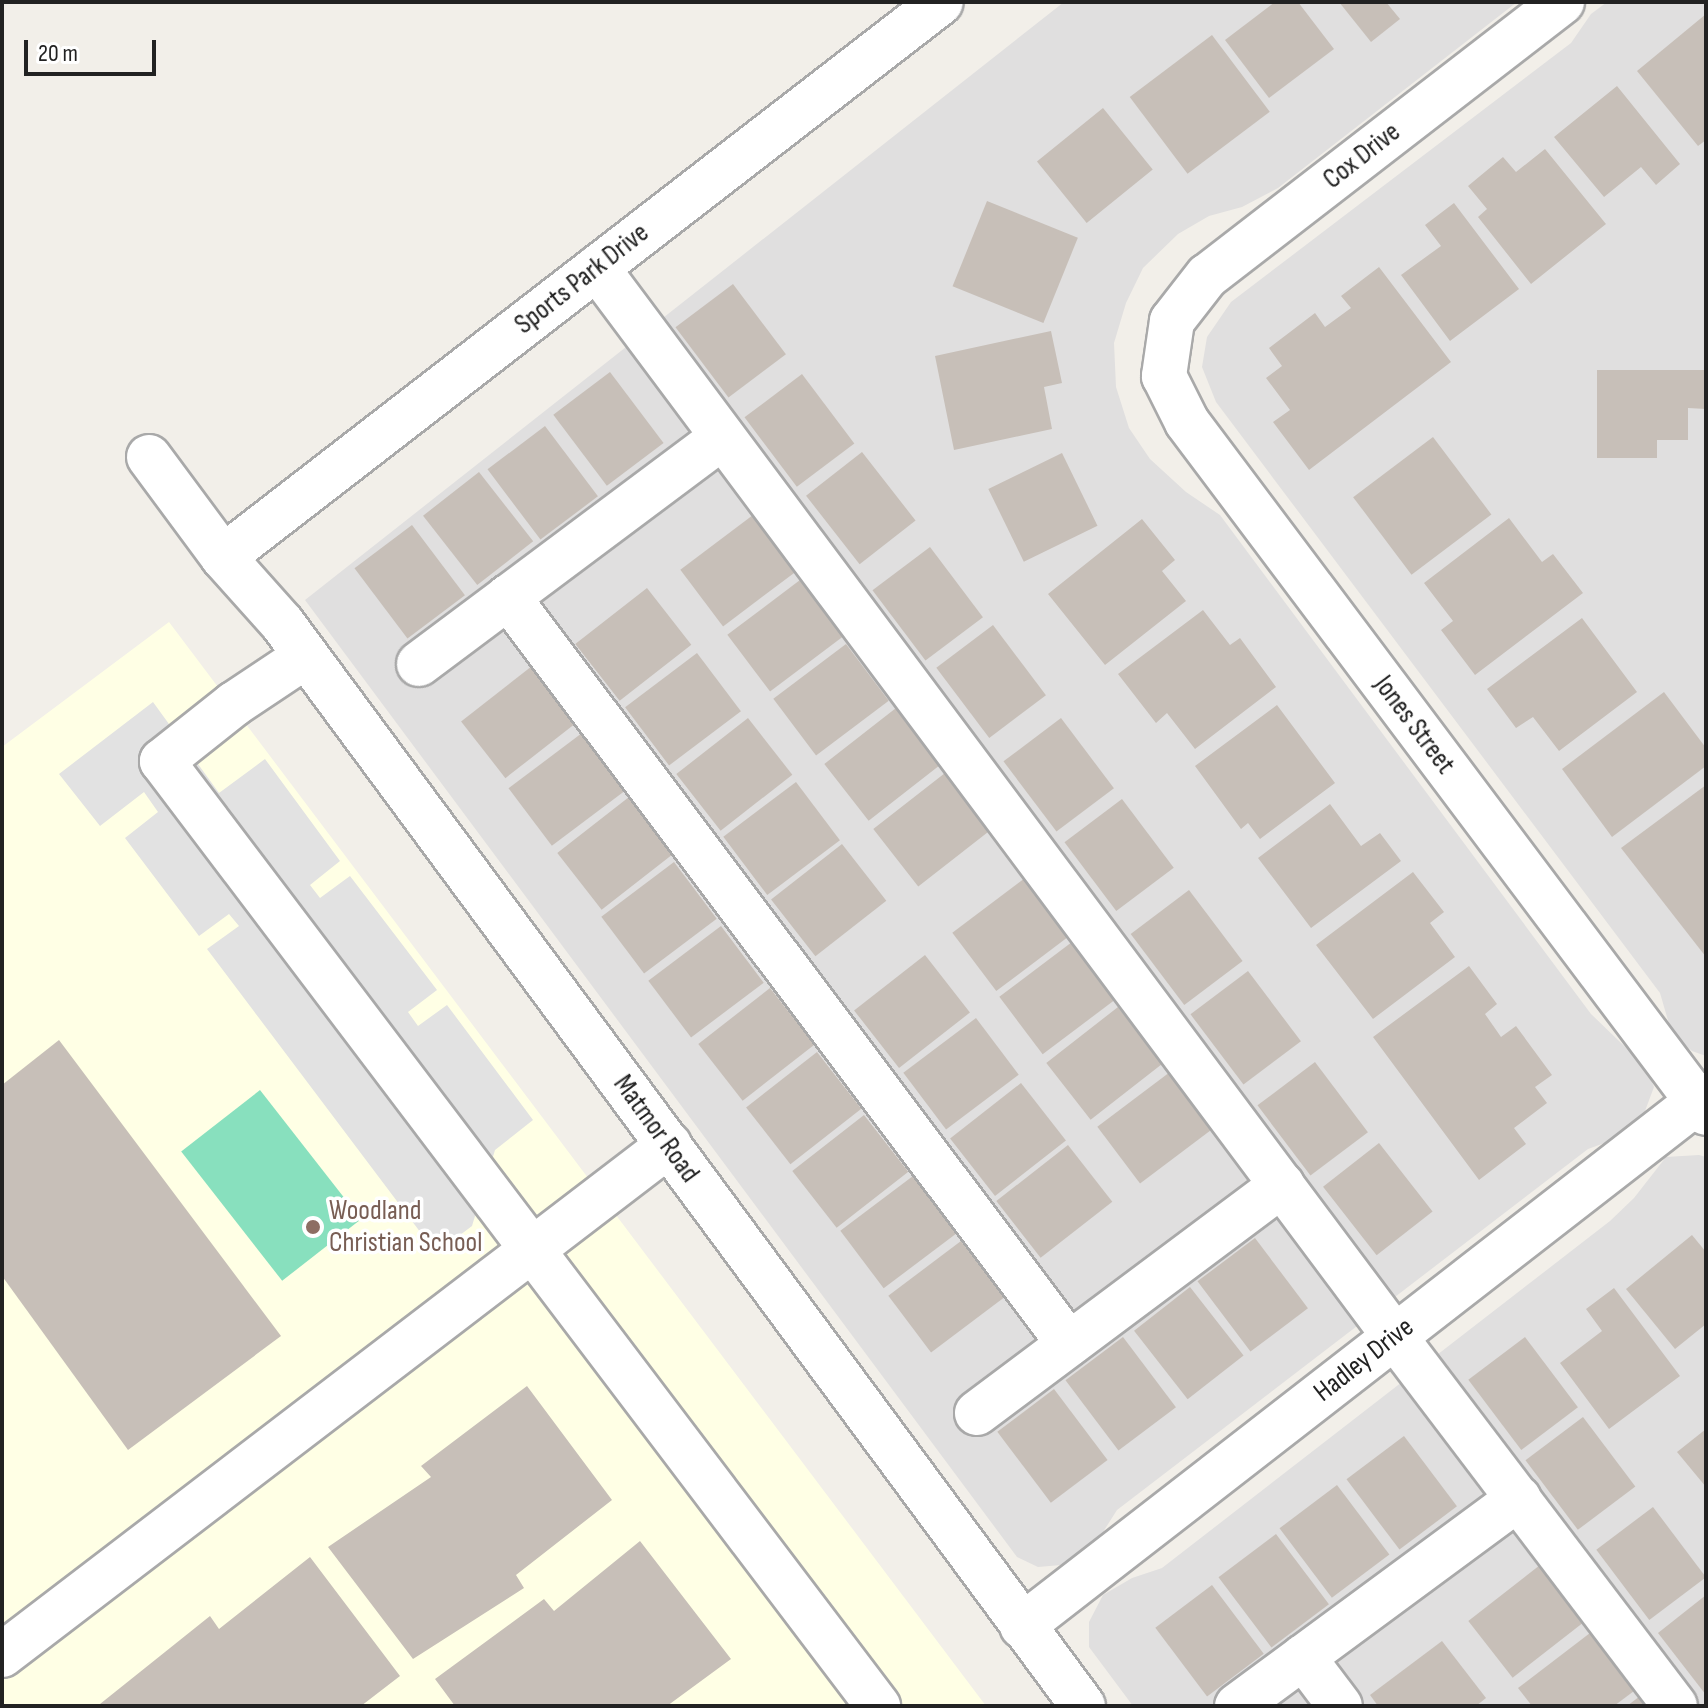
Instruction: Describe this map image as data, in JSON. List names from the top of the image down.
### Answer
{
  "streets": {
    "street": [
      "Cox Drive",
      "Sports Park Drive",
      "Jones Street",
      "Matmor Road",
      "Hadley Drive"
    ]
  },
  "crossings": [
    ["Cox Drive", "Jones Street"],
    ["Sports Park Drive", "Matmor Road"],
    ["Jones Street", "Hadley Drive"],
    ["Matmor Road", "Hadley Drive"]
  ],
  "places": ["Woodland Christian School"],
  "scale_bar": "20 m"
}
